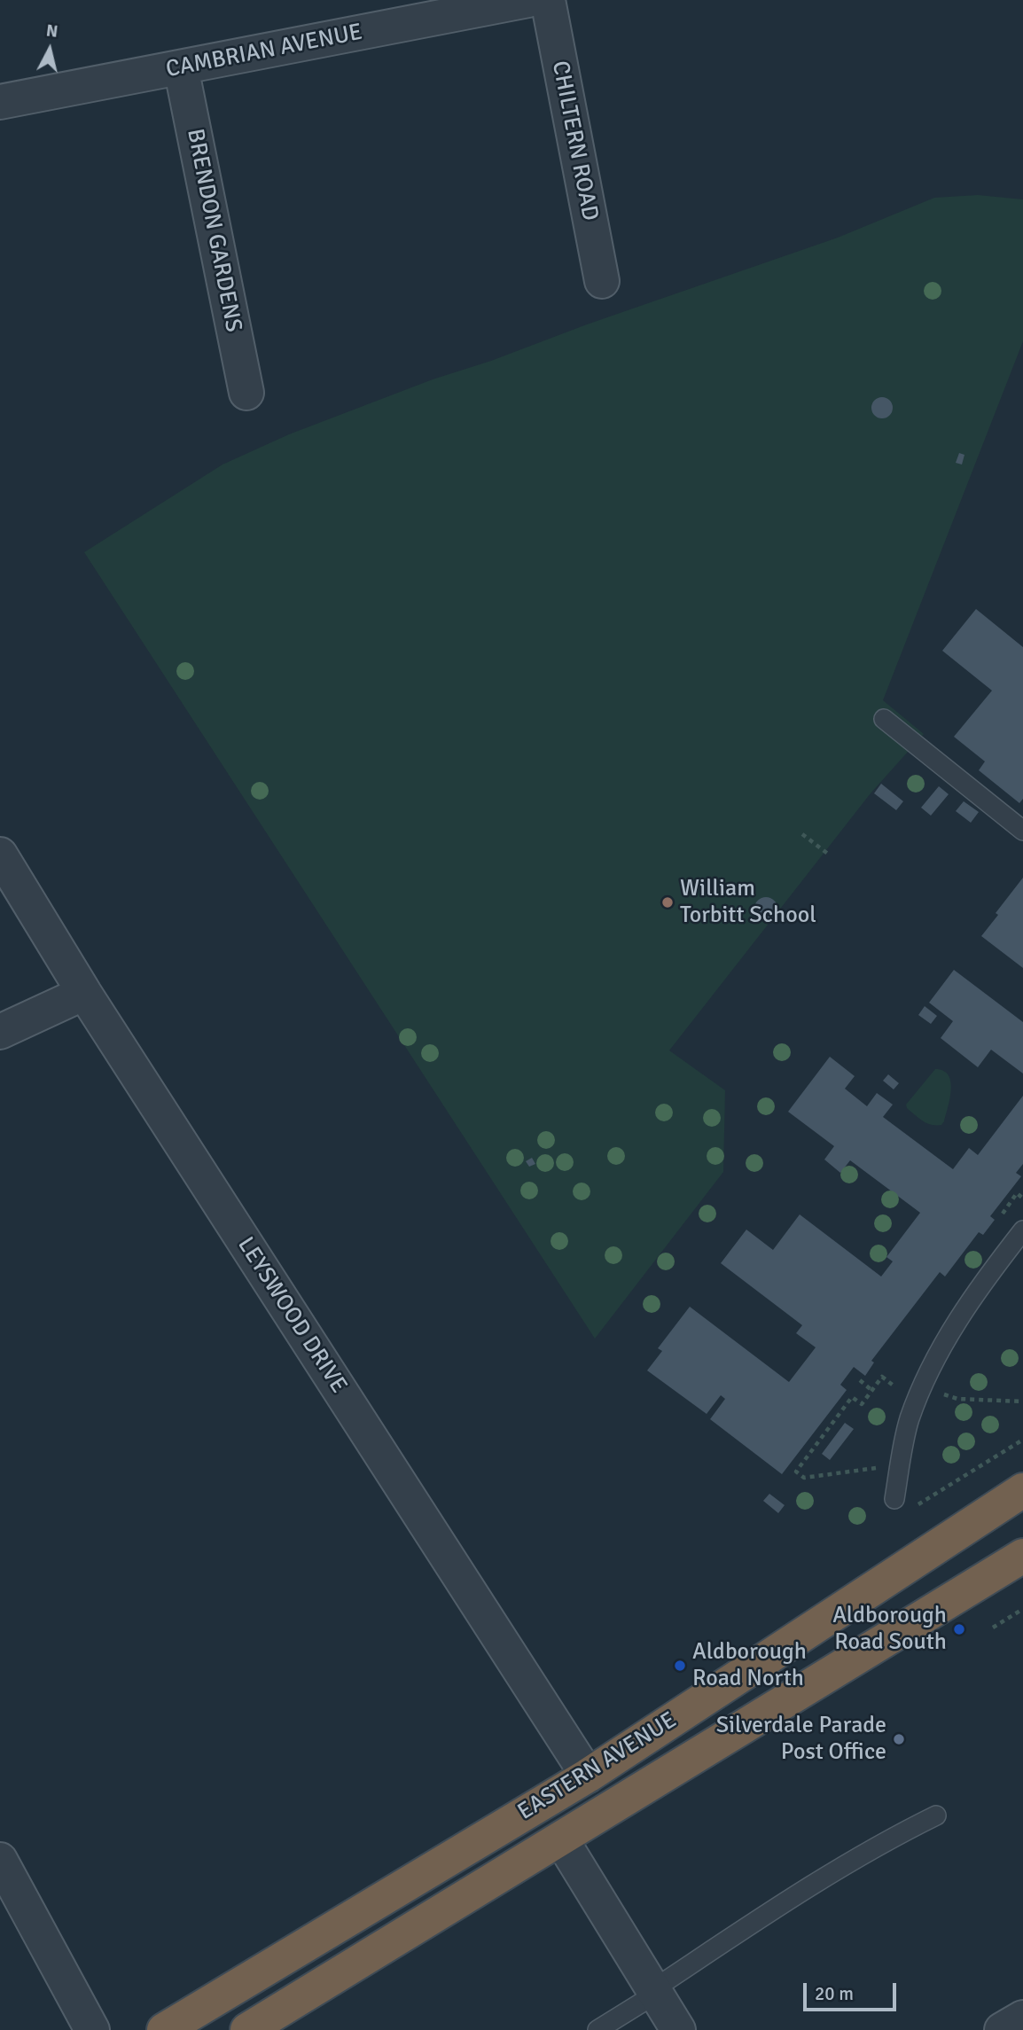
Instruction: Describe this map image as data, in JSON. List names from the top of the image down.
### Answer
{
  "streets": {
    "highway": ["EASTERN AVENUE"],
    "street": [
      "CAMBRIAN AVENUE",
      "CHILTERN ROAD",
      "BRENDON GARDENS",
      "LEYSWOOD DRIVE"
    ]
  },
  "crossings": [
    ["CAMBRIAN AVENUE", "BRENDON GARDENS"],
    ["LEYSWOOD DRIVE", "EASTERN AVENUE"]
  ],
  "places": [
    "William Torbitt School",
    "Aldborough Road South",
    "Aldborough Road North",
    "Silverdale Parade Post Office"
  ],
  "scale_bar": "20 m",
  "north": "top"
}
